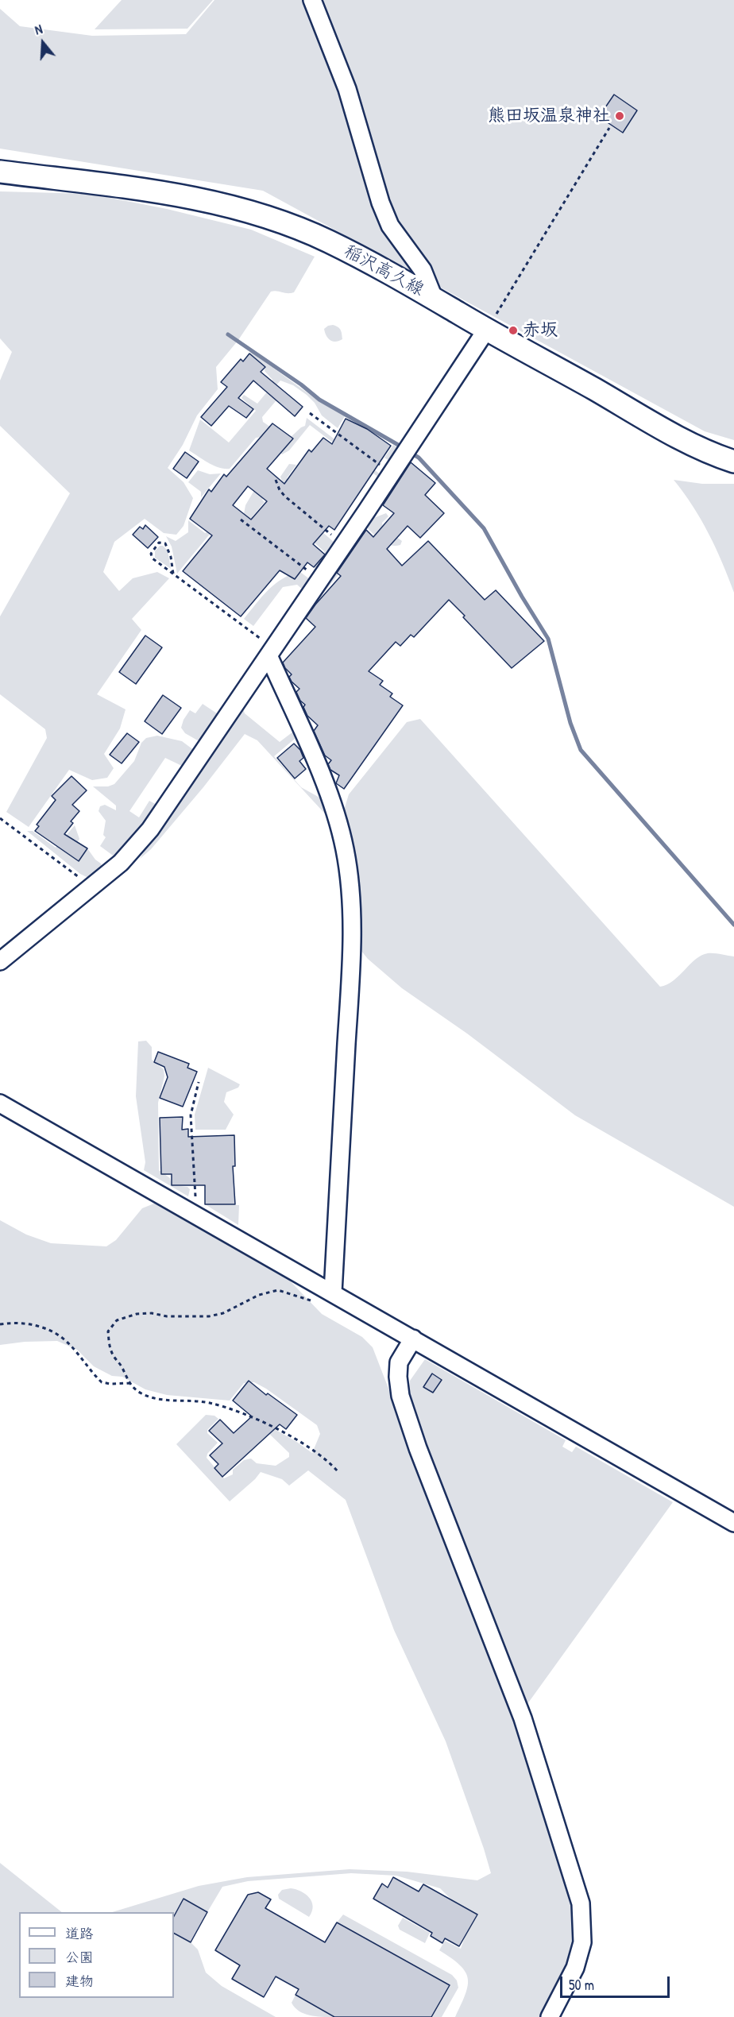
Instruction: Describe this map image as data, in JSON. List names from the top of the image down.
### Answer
{
  "streets": {
    "main road": ["稲沢高久線"]
  },
  "places": ["熊田坂温泉神社", "赤坂"],
  "legend": ["道路", "公園", "建物"],
  "scale_bar": "50 m",
  "north": "top"
}
